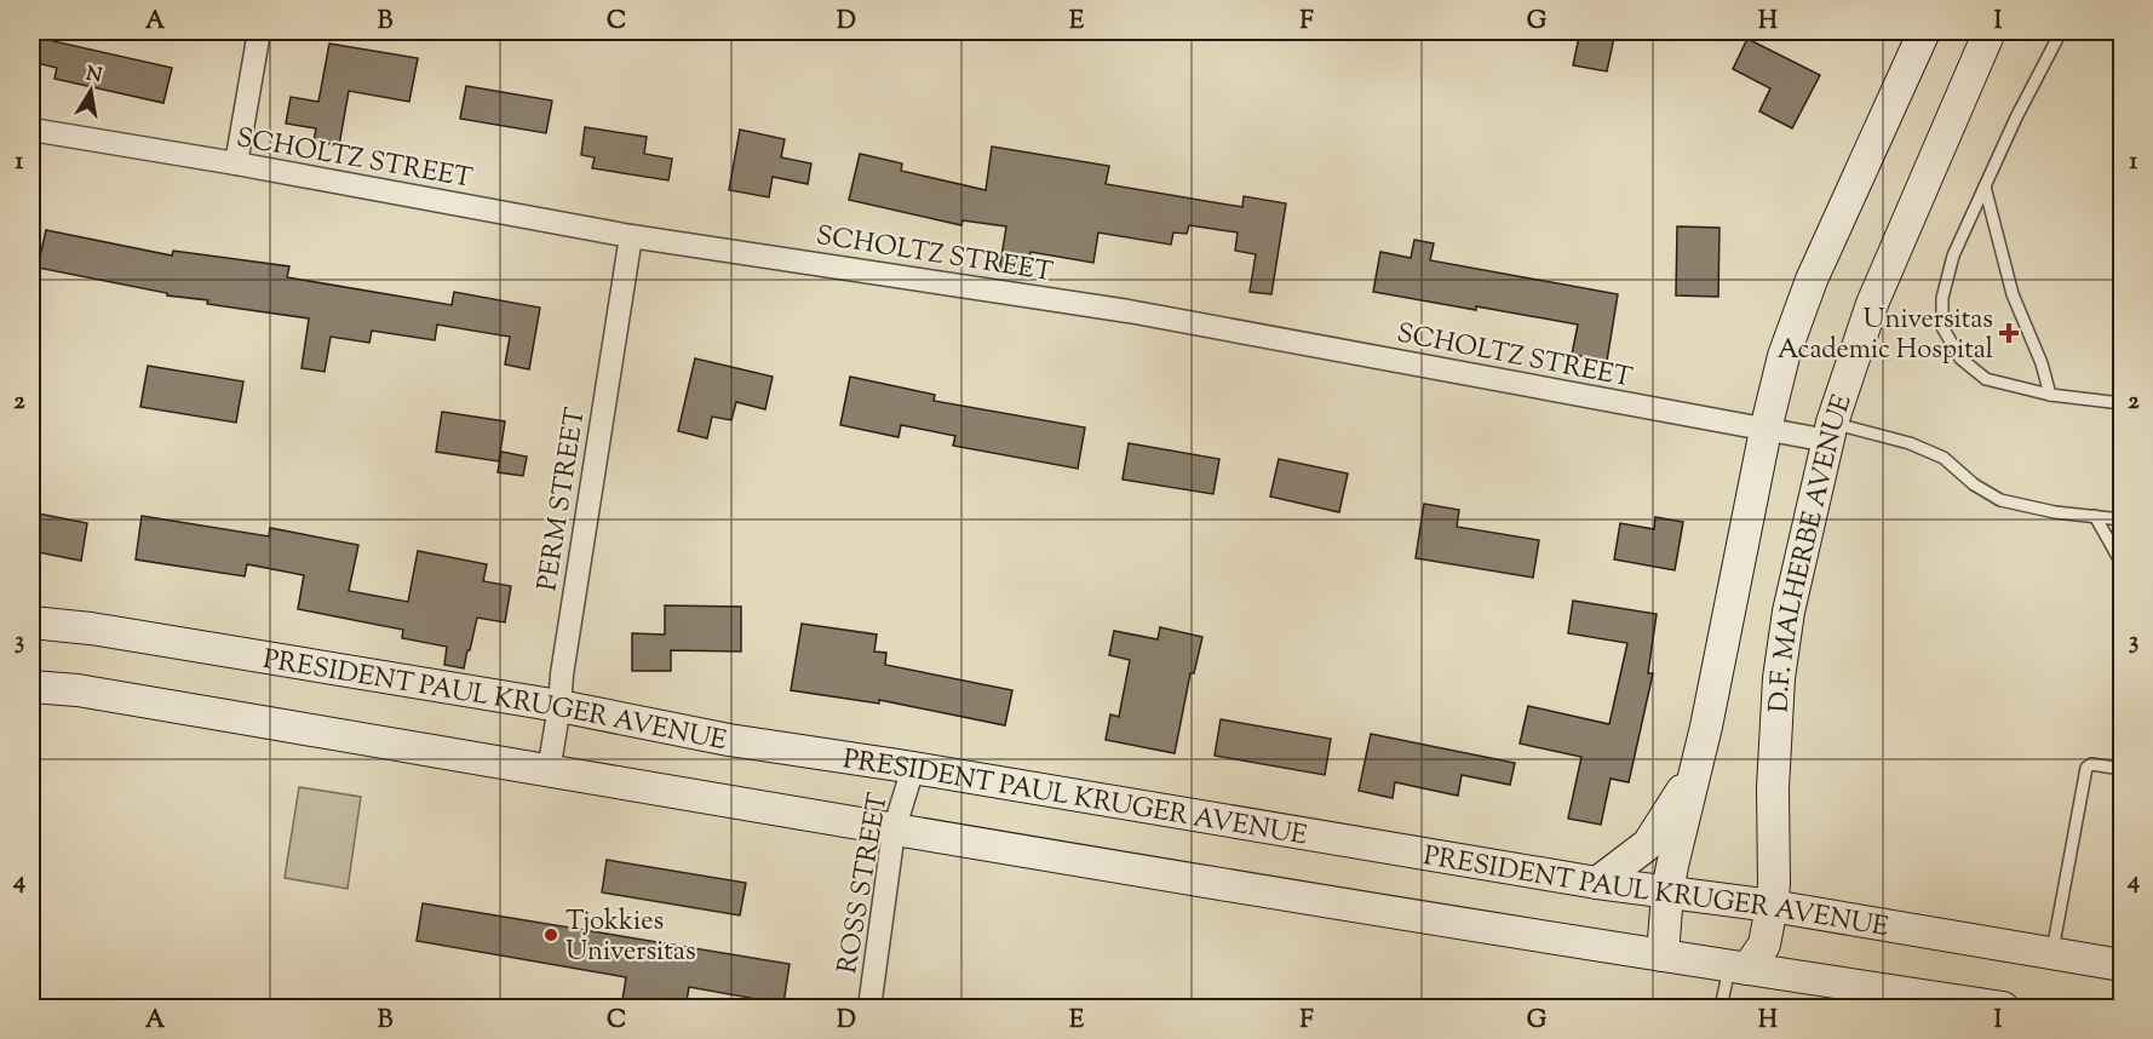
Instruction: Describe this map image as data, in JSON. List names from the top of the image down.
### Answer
{
  "streets": {
    "street": [
      "SCHOLTZ STREET",
      "PERM STREET",
      "D.F. MALHERBE AVENUE",
      "PRESIDENT PAUL KRUGER AVENUE",
      "ROSS STREET"
    ]
  },
  "crossings": [
    ["SCHOLTZ STREET", "PERM STREET"],
    ["SCHOLTZ STREET", "D.F. MALHERBE AVENUE"],
    ["PERM STREET", "PRESIDENT PAUL KRUGER AVENUE"],
    ["D.F. MALHERBE AVENUE", "PRESIDENT PAUL KRUGER AVENUE"],
    ["PRESIDENT PAUL KRUGER AVENUE", "ROSS STREET"]
  ],
  "places": {
    "health": ["Universitas Academic Hospital"],
    "other": ["Tjokkies Universitas"]
  },
  "north": "top",
  "grid": {
    "columns": [
      "A",
      "B",
      "C",
      "D",
      "E",
      "F",
      "G",
      "H",
      "I"
    ],
    "rows": [
      "1",
      "2",
      "3",
      "4"
    ]
  }
}
